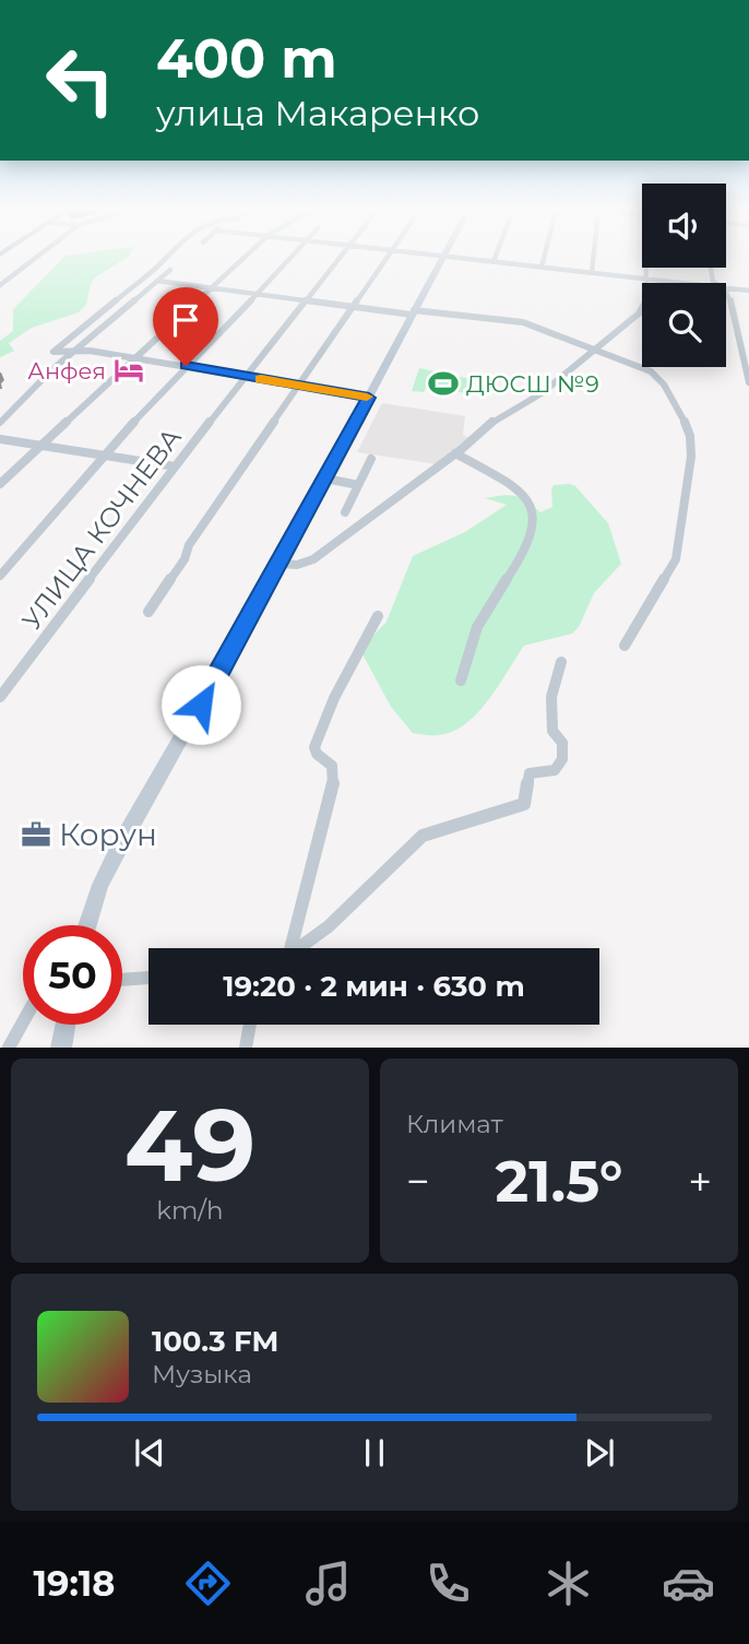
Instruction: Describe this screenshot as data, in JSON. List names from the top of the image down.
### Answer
{
  "streets": {
    "street": ["УЛИЦА КОЧНЕВА"]
  },
  "places": {
    "hotel": ["Анфея"],
    "sports": ["ДЮСШ №9"],
    "office": ["Корун"]
  },
  "page": {
    "turn": ["400 m", "улица Макаренко"],
    "limit": "50",
    "trip": "19:20 · 2 мин · 630 m",
    "tile": [
      ["49", "km/h"],
      "Климат"
    ],
    "heat": ["−", "21.5°", "+"],
    "song": ["100.3 FM", "Музыка"],
    "tabs": "19:18"
  }
}
